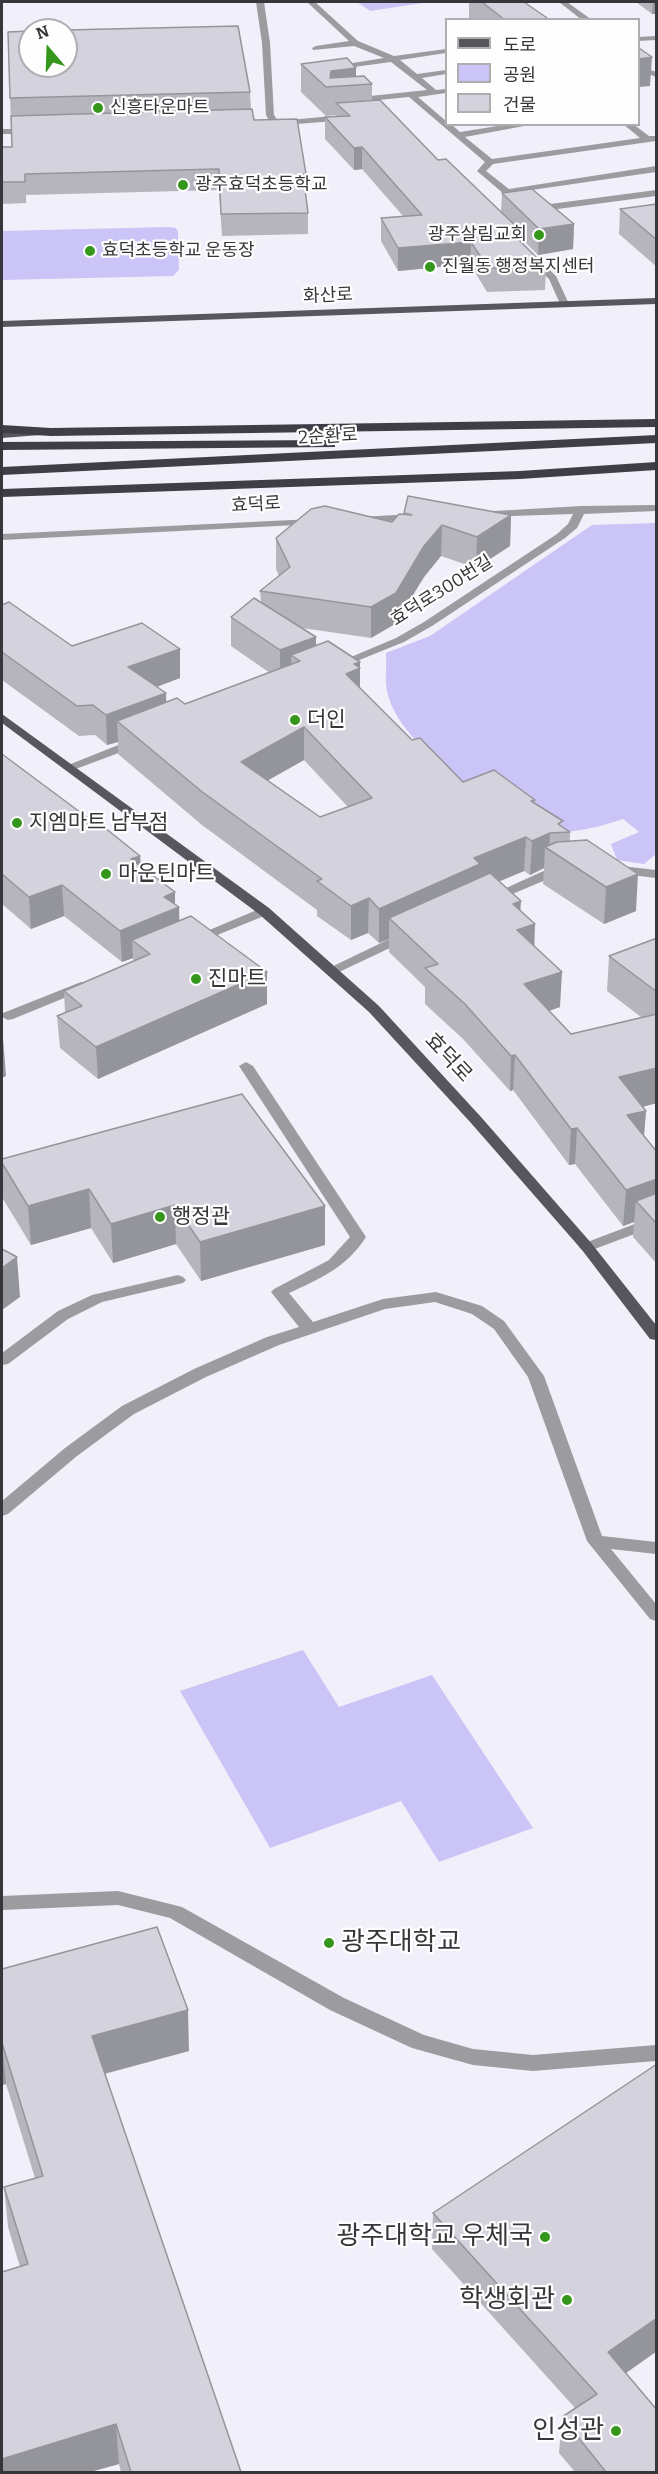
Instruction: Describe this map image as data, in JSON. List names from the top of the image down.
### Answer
{
  "streets": {
    "highway": ["2순환로"],
    "main road": ["화산로", "효덕로"],
    "street": ["효덕로300번길"]
  },
  "places": [
    "신흥타운마트",
    "광주효덕초등학교",
    "광주살림교회",
    "효덕초등학교 운동장",
    "진월동 행정복지센터",
    "더인",
    "지엠마트 남부점",
    "마운틴마트",
    "진마트",
    "행정관",
    "광주대학교",
    "광주대학교 우체국",
    "학생회관",
    "인성관"
  ],
  "legend": ["도로", "공원", "건물"],
  "north": "top"
}
